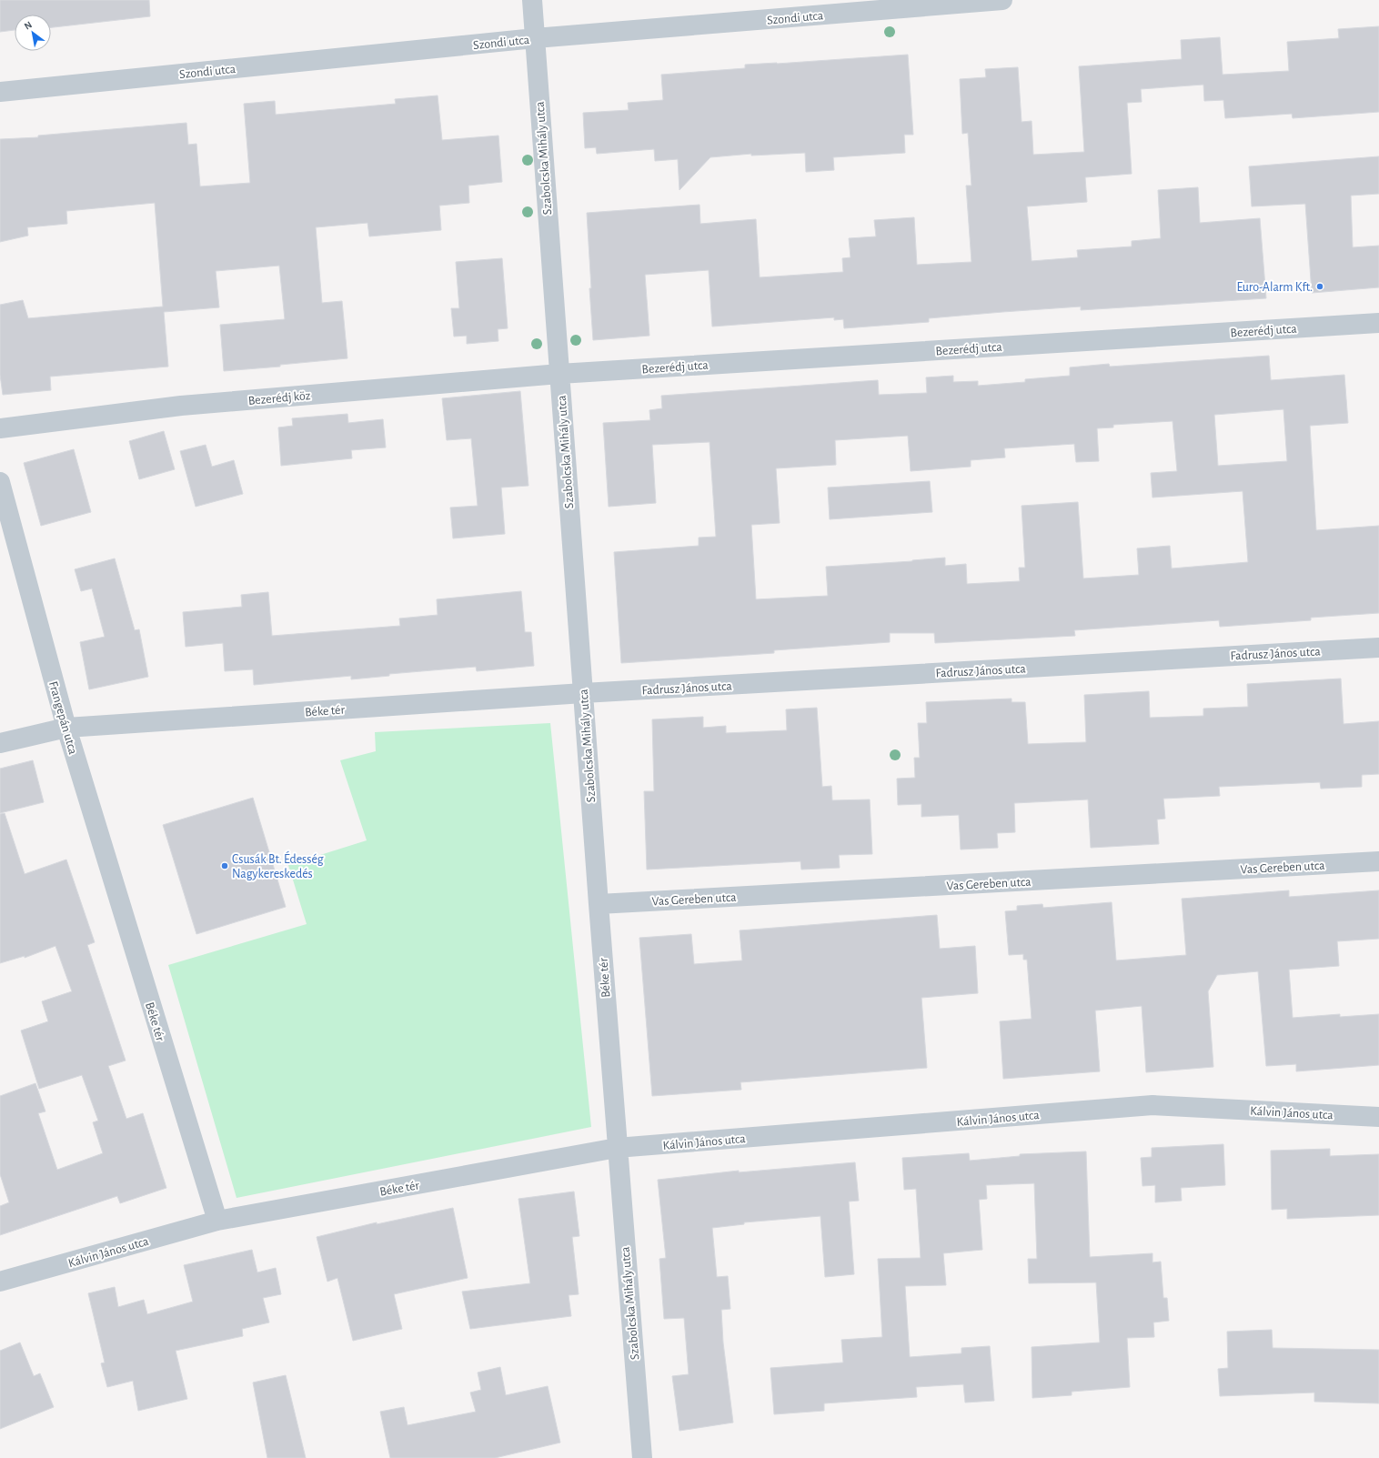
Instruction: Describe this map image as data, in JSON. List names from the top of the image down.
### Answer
{
  "streets": {
    "street": [
      "Szondi utca",
      "Szabolcska Mihály utca",
      "Bezerédj utca",
      "Bezerédj köz",
      "Fadrusz János utca",
      "Béke tér",
      "Frangepán utca",
      "Vas Gereben utca",
      "Kálvin János utca"
    ]
  },
  "crossings": [
    ["Szondi utca", "Szabolcska Mihály utca"],
    ["Szabolcska Mihály utca", "Bezerédj utca"],
    ["Szabolcska Mihály utca", "Bezerédj köz"],
    ["Szabolcska Mihály utca", "Fadrusz János utca"],
    ["Szabolcska Mihály utca", "Béke tér"],
    ["Szabolcska Mihály utca", "Vas Gereben utca"],
    ["Szabolcska Mihály utca", "Kálvin János utca"],
    ["Bezerédj utca", "Bezerédj köz"],
    ["Fadrusz János utca", "Béke tér"],
    ["Béke tér", "Frangepán utca"],
    ["Béke tér", "Vas Gereben utca"],
    ["Béke tér", "Kálvin János utca"]
  ],
  "places": ["Euro-Alarm Kft.", "Csusák Bt. Édesség Nagykereskedés"],
  "north": "top left"
}
